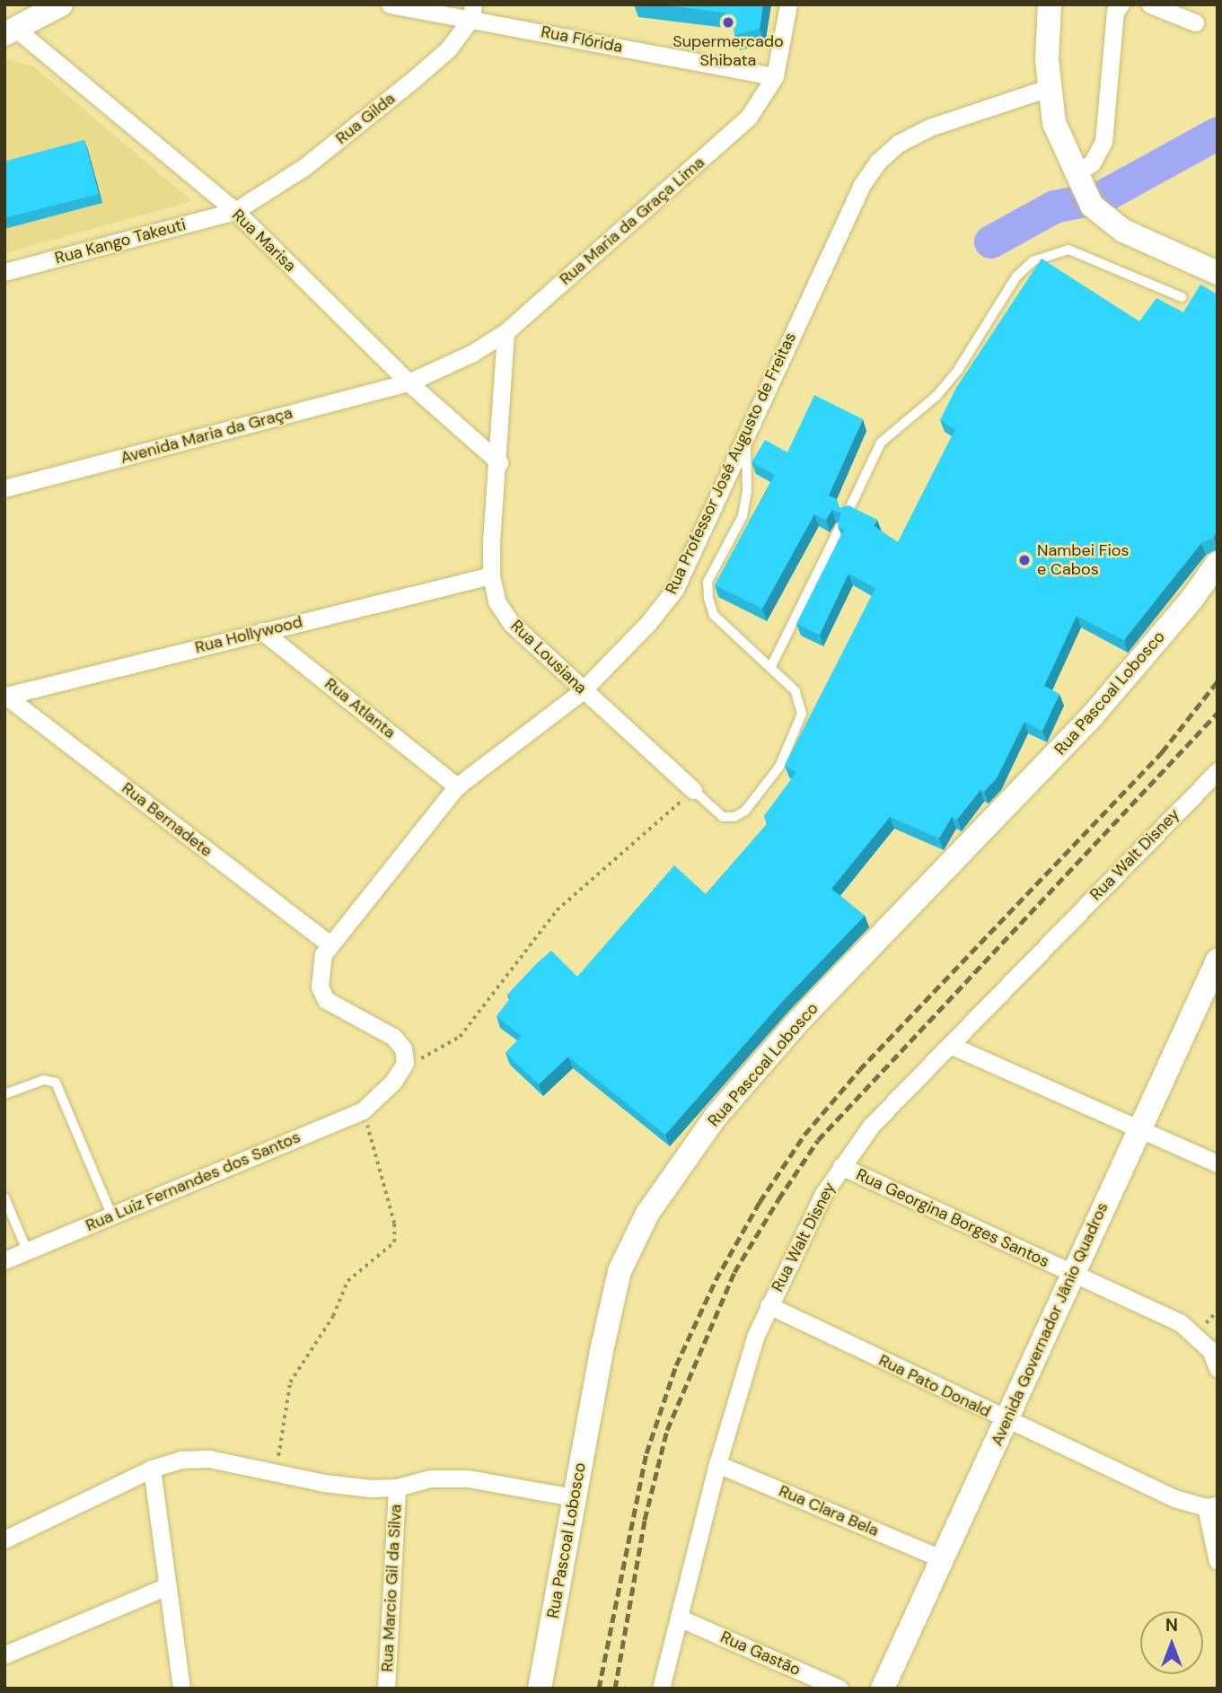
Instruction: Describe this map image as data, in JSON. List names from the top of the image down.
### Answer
{
  "streets": {
    "main road": ["Rua Pascoal Lobosco", "Avenida Governador Jânio Quadros"],
    "street": [
      "Rua Flórida",
      "Rua Gilda",
      "Rua Maria da Graça Lima",
      "Rua Marisa",
      "Rua Kango Takeuti",
      "Avenida Maria da Graça",
      "Rua Professor José Augusto de Freitas",
      "Rua Hollywood",
      "Rua Lousiana",
      "Rua Atlanta",
      "Rua Bernadete",
      "Rua Walt Disney",
      "Rua Luiz Fernandes dos Santos",
      "Rua Georgina Borges Santos",
      "Rua Pato Donald",
      "Rua Clara Bela",
      "Rua Marcio Gil da Silva",
      "Rua Gastão"
    ]
  },
  "crossings": [
    ["Rua Flórida", "Rua Gilda"],
    ["Rua Flórida", "Rua Maria da Graça Lima"],
    ["Rua Gilda", "Rua Marisa"],
    ["Rua Gilda", "Rua Kango Takeuti"],
    ["Rua Maria da Graça Lima", "Rua Marisa"],
    ["Rua Maria da Graça Lima", "Avenida Maria da Graça"],
    ["Rua Maria da Graça Lima", "Rua Lousiana"],
    ["Rua Marisa", "Rua Kango Takeuti"],
    ["Rua Marisa", "Avenida Maria da Graça"],
    ["Rua Marisa", "Rua Lousiana"],
    ["Rua Professor José Augusto de Freitas", "Rua Lousiana"],
    ["Rua Professor José Augusto de Freitas", "Rua Atlanta"],
    ["Rua Professor José Augusto de Freitas", "Rua Bernadete"],
    ["Rua Hollywood", "Rua Lousiana"],
    ["Rua Hollywood", "Rua Atlanta"],
    ["Rua Hollywood", "Rua Bernadete"],
    ["Rua Walt Disney", "Rua Georgina Borges Santos"],
    ["Rua Walt Disney", "Rua Pato Donald"],
    ["Rua Walt Disney", "Rua Clara Bela"],
    ["Rua Walt Disney", "Rua Gastão"],
    ["Rua Georgina Borges Santos", "Avenida Governador Jânio Quadros"],
    ["Avenida Governador Jânio Quadros", "Rua Pato Donald"],
    ["Avenida Governador Jânio Quadros", "Rua Clara Bela"]
  ],
  "places": ["Supermercado Shibata", "Nambei Fios e Cabos"],
  "north": "top"
}
